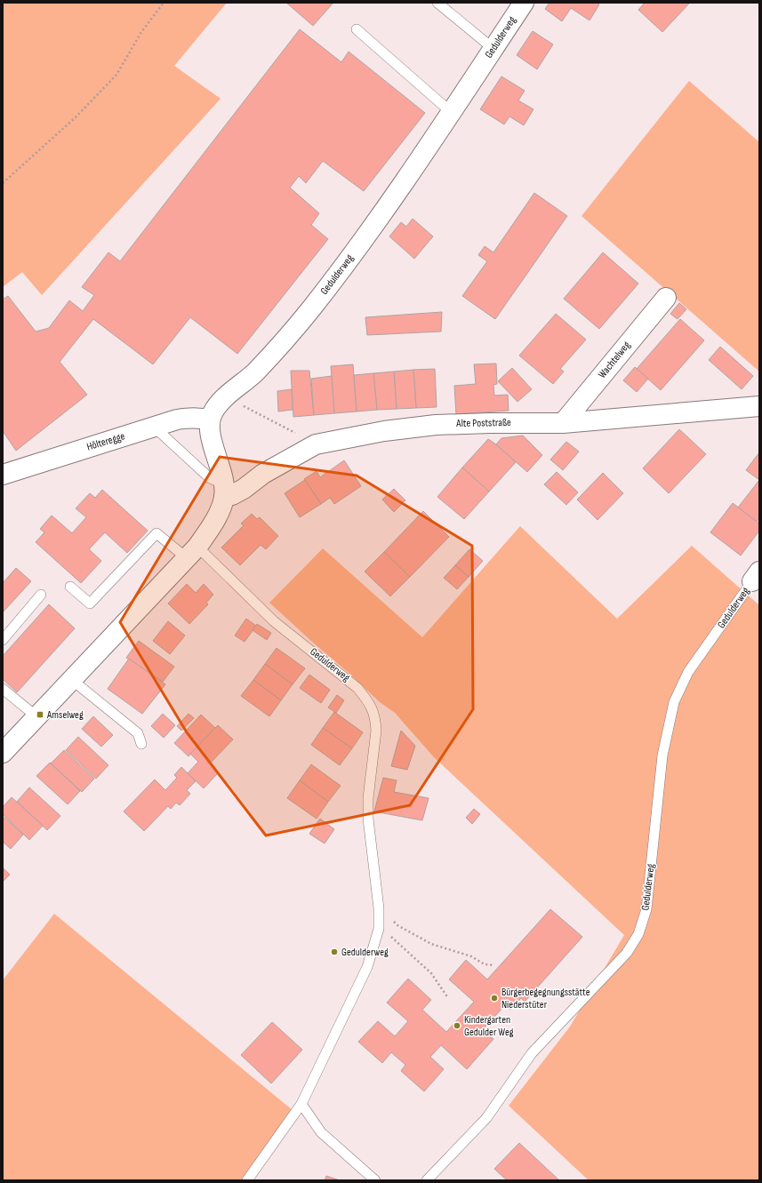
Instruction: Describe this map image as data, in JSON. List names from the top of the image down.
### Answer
{
  "streets": {
    "street": [
      "Gedulderweg",
      "Wachtelweg",
      "Alte Poststraße",
      "Hölteregge"
    ]
  },
  "crossings": [
    ["Gedulderweg", "Hölteregge"],
    ["Wachtelweg", "Alte Poststraße"]
  ],
  "places": {
    "transit": ["Amselweg"],
    "other": ["Gedulderweg", "Bürgerbegegnungsstätte Niederstüter", "Kindergarten Gedulder Weg"]
  }
}
